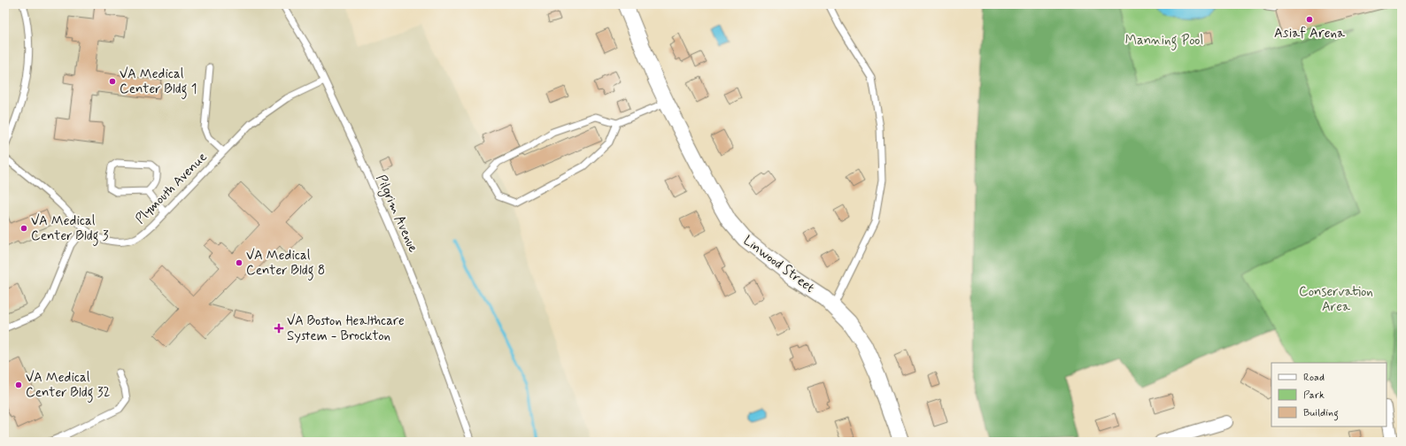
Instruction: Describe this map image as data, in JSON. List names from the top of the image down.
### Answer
{
  "streets": {
    "street": ["Linwood Street"],
    "lane": ["Plymouth Avenue", "Pilgrim Avenue"]
  },
  "crossings": [
    ["Plymouth Avenue", "Pilgrim Avenue"]
  ],
  "parks": ["Manning Pool", "Conservation Area"],
  "places": {
    "other": [
      "Asiaf Arena",
      "VA Medical Center Bldg 1",
      "VA Medical Center Bldg 3",
      "VA Medical Center Bldg 8",
      "VA Medical Center Bldg 32"
    ],
    "health": ["VA Boston Healthcare System - Brockton"]
  },
  "legend": ["Road", "Park", "Building"]
}
